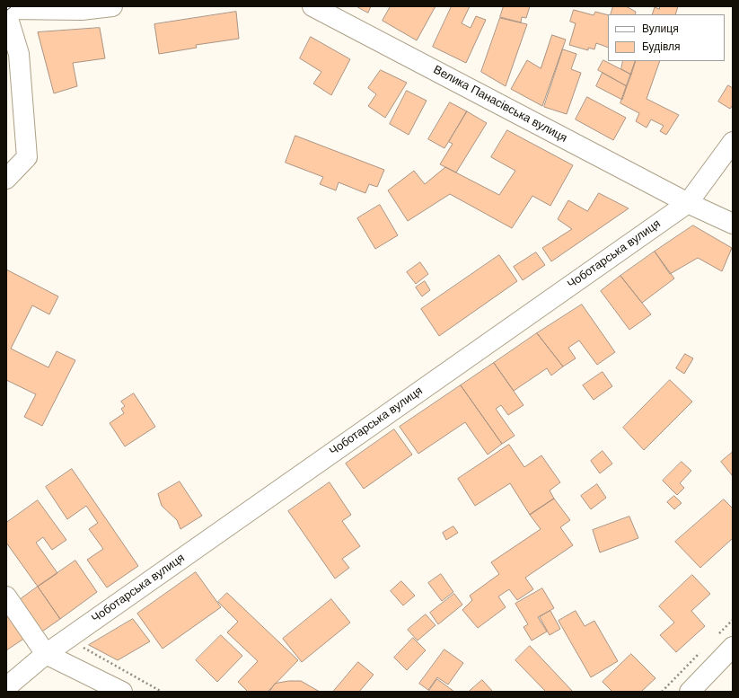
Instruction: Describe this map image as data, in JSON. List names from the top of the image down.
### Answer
{
  "streets": {
    "street": ["Велика Панасівська вулиця", "Чоботарська вулиця"]
  },
  "crossings": [
    ["Велика Панасівська вулиця", "Чоботарська вулиця"]
  ],
  "legend": ["Вулиця", "Будівля"]
}
